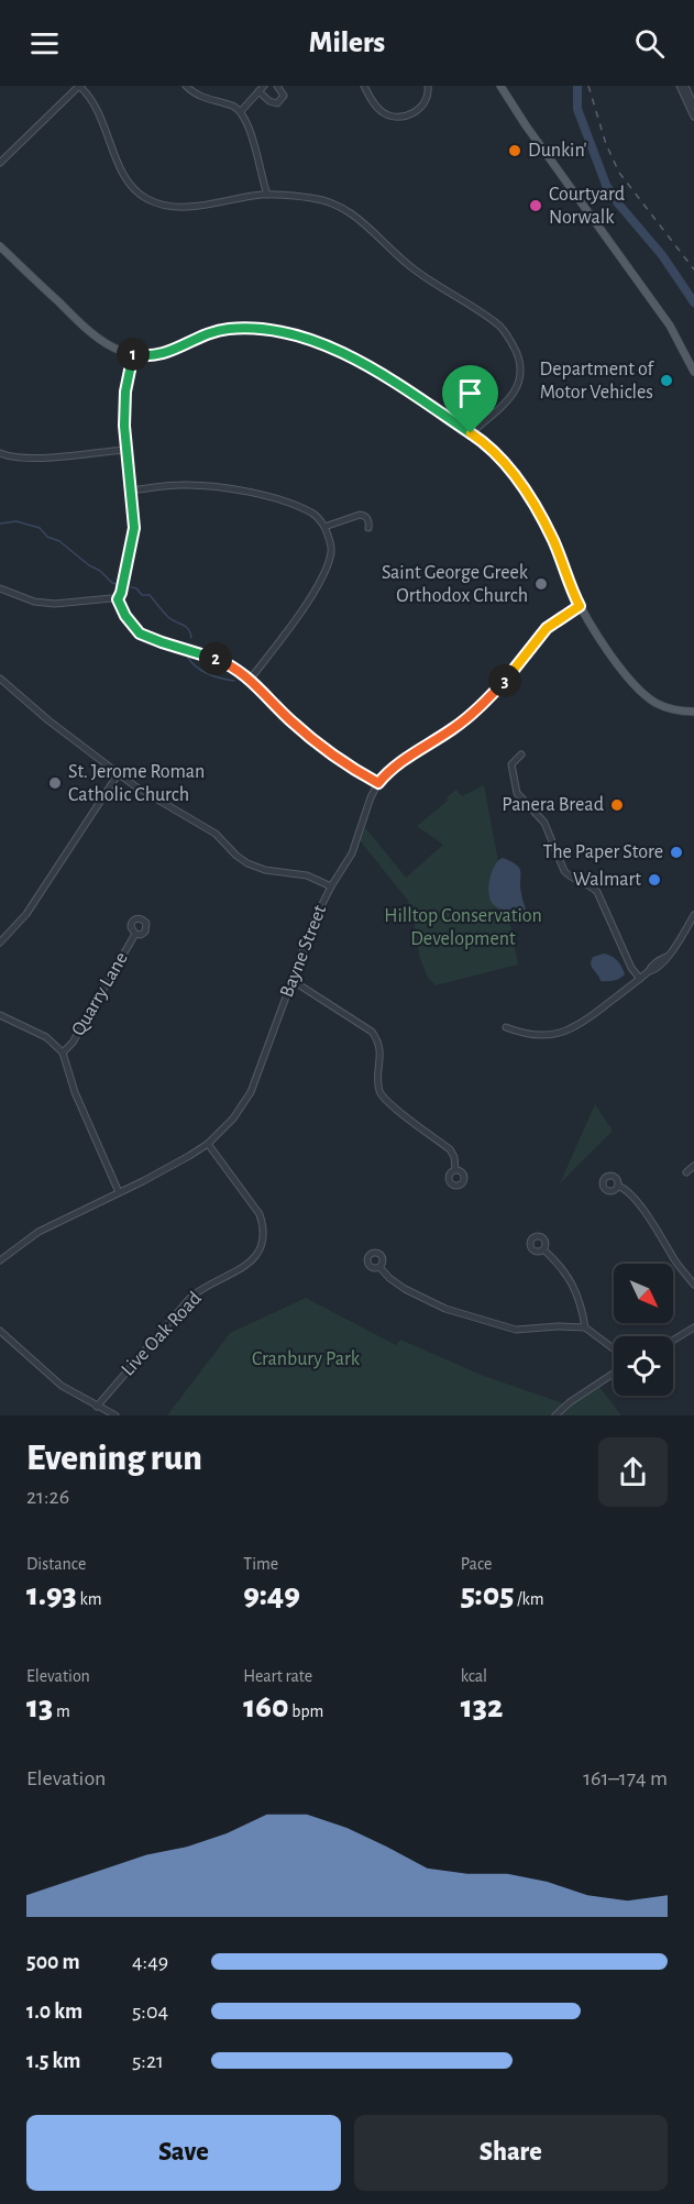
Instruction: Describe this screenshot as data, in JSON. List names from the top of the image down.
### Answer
{
  "streets": {
    "street": ["Bayne Street", "Quarry Lane", "Live Oak Road"]
  },
  "crossings": [
    ["Bayne Street", "Live Oak Road"]
  ],
  "parks": ["Hilltop Conservation Development", "Cranbury Park"],
  "places": [
    "Dunkin'",
    "Courtyard Norwalk",
    "Department of Motor Vehicles",
    "Saint George Greek Orthodox Church",
    "St. Jerome Roman Catholic Church",
    "Panera Bread",
    "The Paper Store",
    "Walmart"
  ],
  "north": "bottom right",
  "page": {
    "header": "Milers",
    "pins": ["1", "2", "3"],
    "heading": ["Evening run", "21:26"],
    "stats": [
      ["Distance", "1.93 km"],
      ["Time", "9:49"],
      ["Pace", "5:05 /km"],
      ["Elevation", "13 m"],
      ["Heart rate", "160 bpm"],
      ["kcal", "132"]
    ],
    "chart": ["Elevation", "161–174 m"],
    "list": [
      {
        "name": "500 m",
        "note": "4:49"
      },
      {
        "name": "1.0 km",
        "note": "5:04"
      },
      {
        "name": "1.5 km",
        "note": "5:21"
      }
    ],
    "buttons": ["Save", "Share"]
  }
}
